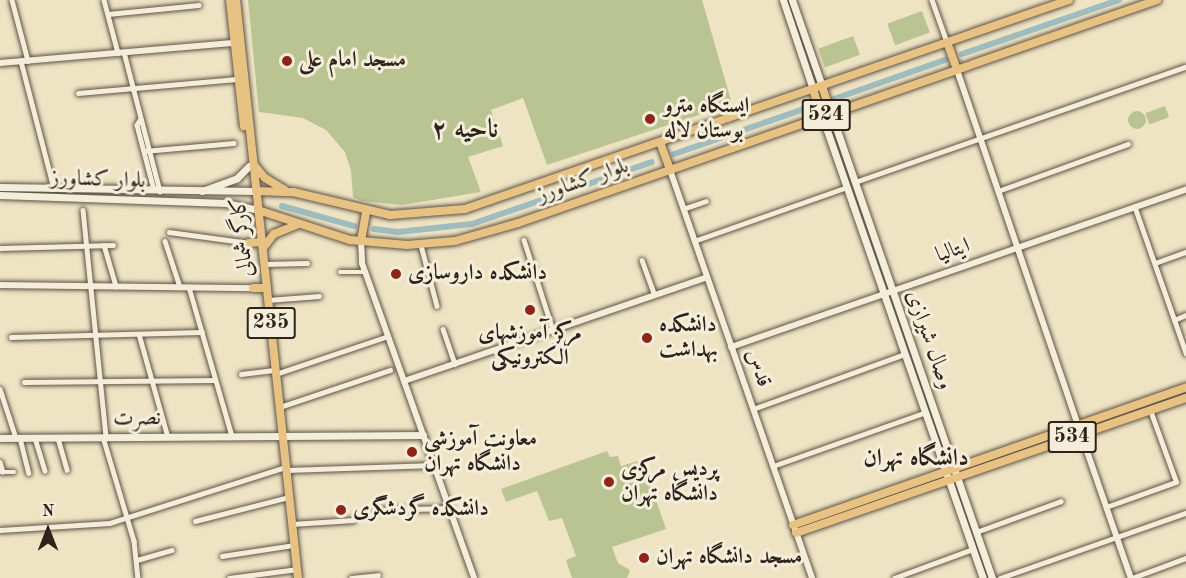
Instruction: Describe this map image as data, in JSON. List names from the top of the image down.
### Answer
{
  "streets": {
    "main road": [
      "524",
      "بلوار کشاورز",
      "کارگر شمالی",
      "235",
      "وصال شیرازی",
      "نصرت",
      "534"
    ],
    "street": ["ایتالیا", "قدس"]
  },
  "crossings": [
    ["بلوار کشاورز", "کارگر شمالی"],
    ["بلوار کشاورز", "وصال شیرازی"],
    ["بلوار کشاورز", "قدس"],
    ["کارگر شمالی", "نصرت"],
    ["ایتالیا", "وصال شیرازی"],
    ["ایتالیا", "قدس"],
    ["وصال شیرازی", "534"],
    ["قدس", "534"]
  ],
  "districts": ["ناحیه ۲", "دانشگاه تهران"],
  "places": [
    "مسجد امام علی",
    "ایستگاه مترو بوستان لاله",
    "دانشکده داروسازی",
    "مرکز آموزشهای الکترونیکی",
    "دانشکده بهداشت",
    "معاونت آموزشی دانشگاه تهران",
    "پردیس مرکزی دانشگاه‌ تهران",
    "دانشکده گردشگری",
    "مسجد دانشگاه تهران"
  ],
  "north": "top"
}
